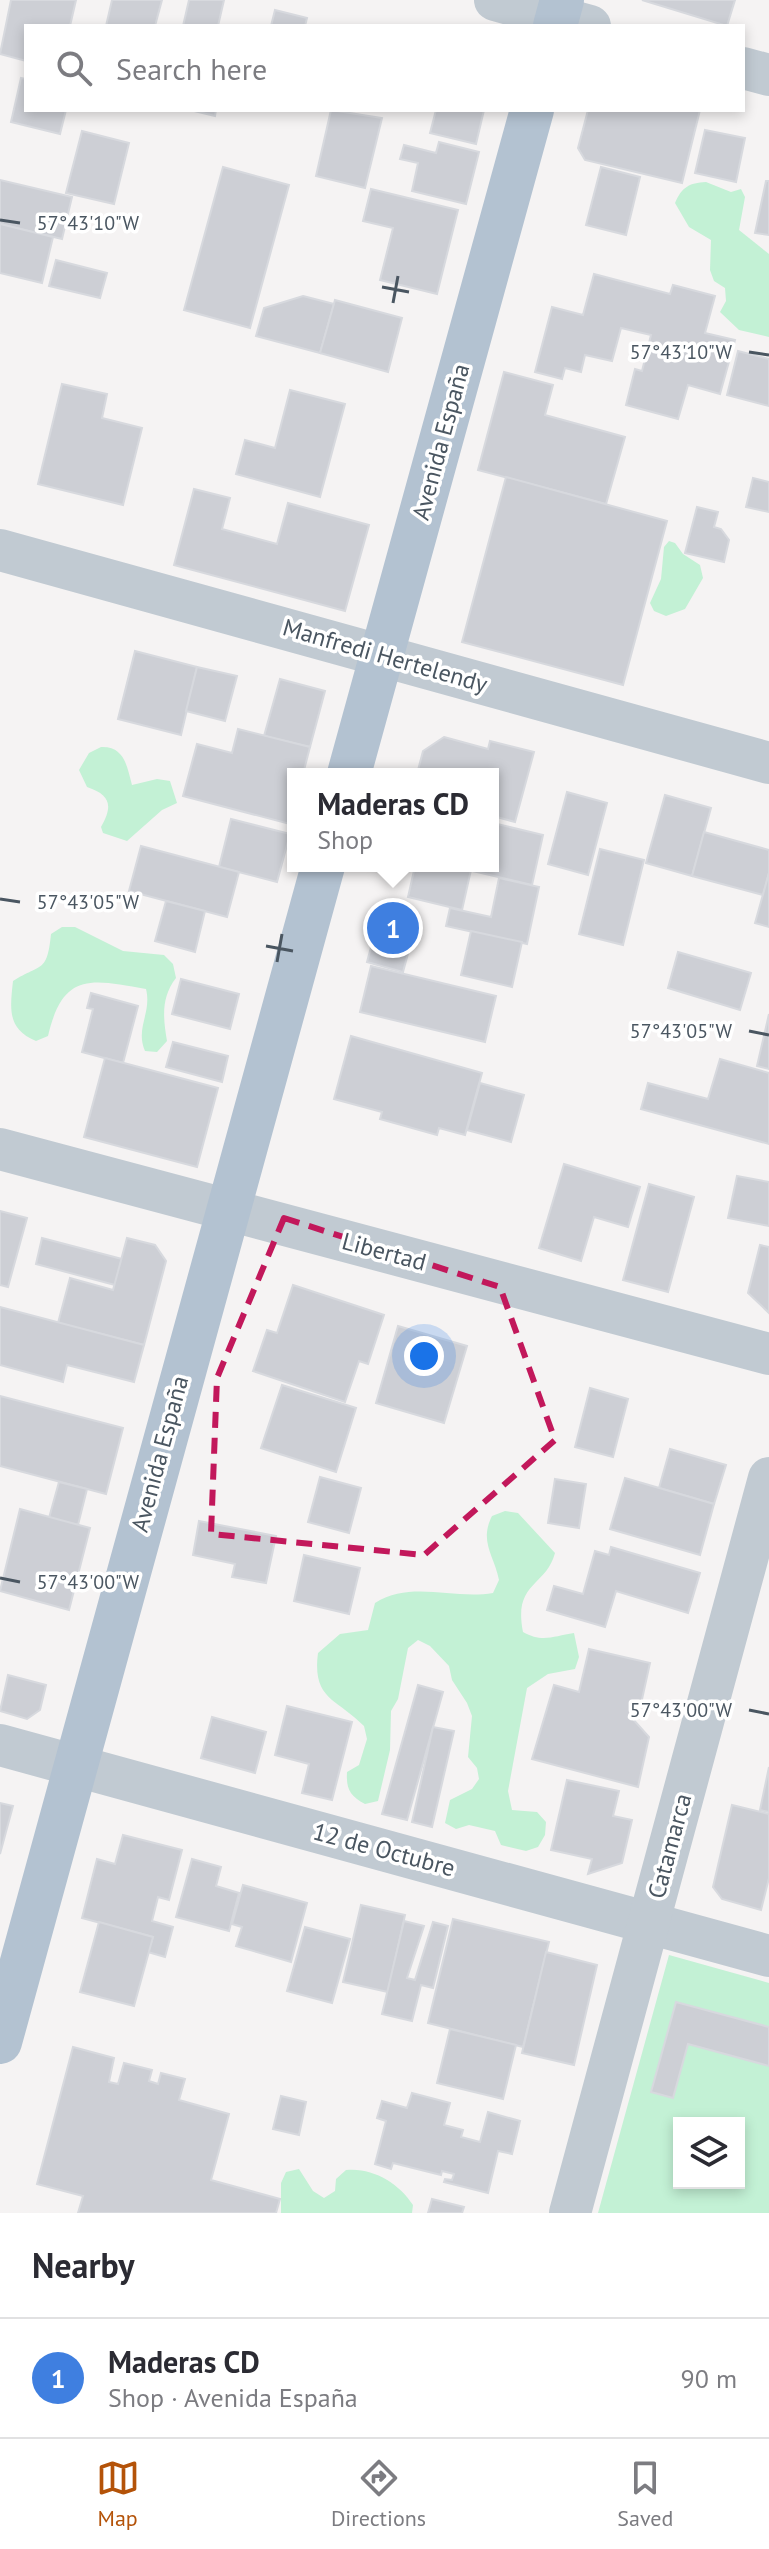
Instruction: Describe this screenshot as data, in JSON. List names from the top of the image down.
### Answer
{
  "streets": {
    "main road": ["Avenida España"],
    "street": [
      "Manfredi Hertelendy",
      "Libertad",
      "Catamarca",
      "12 de Octubre"
    ]
  },
  "crossings": [
    ["Avenida España", "Manfredi Hertelendy"],
    ["Avenida España", "Libertad"],
    ["Avenida España", "12 de Octubre"],
    ["Catamarca", "12 de Octubre"]
  ],
  "page": {
    "search": "Search here",
    "popup": ["Maderas CD", "Shop"],
    "pins": "1",
    "heading": "Nearby",
    "list": [
      {
        "mark": "1",
        "name": "Maderas CD",
        "note": "Shop · Avenida España",
        "value": "90 m"
      }
    ],
    "nav": ["Map", "Directions", "Saved"]
  },
  "coordinates": ["57°43'10\"W", "57°43'05\"W", "57°43'00\"W"]
}
